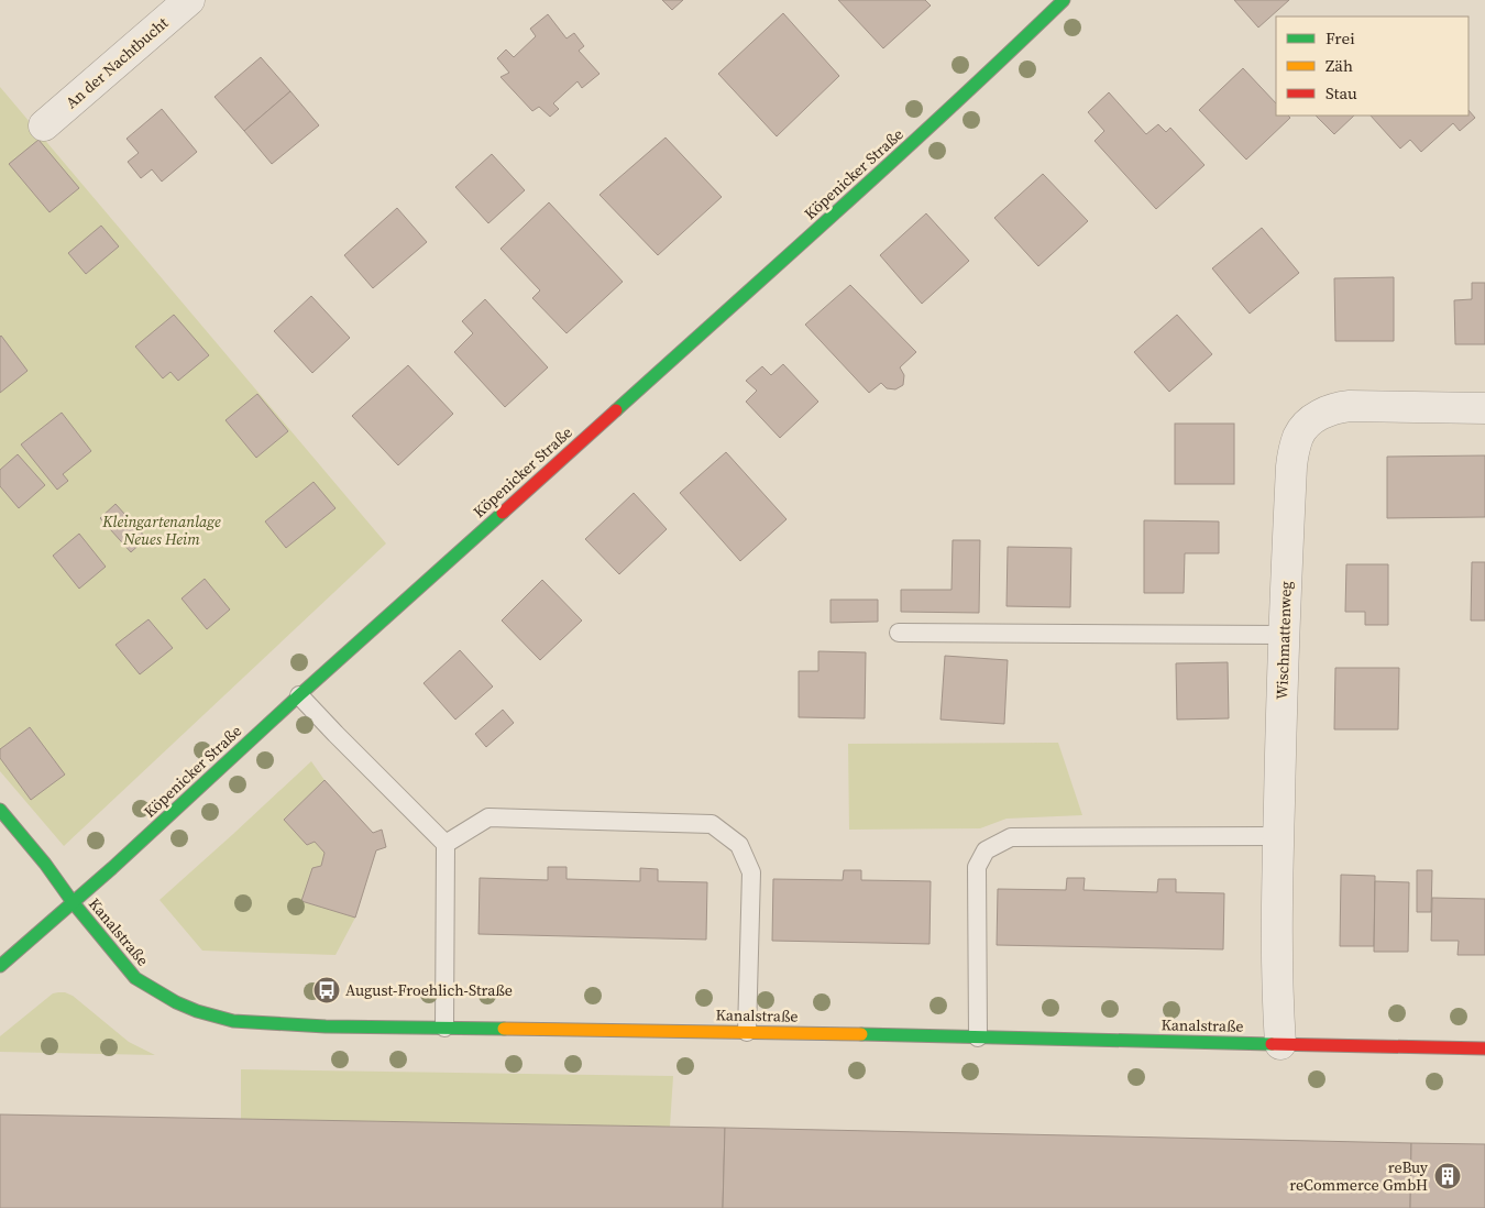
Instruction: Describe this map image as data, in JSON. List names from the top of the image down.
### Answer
{
  "streets": {
    "street": [
      "An der Nachtbucht",
      "Köpenicker Straße",
      "Wischmattenweg",
      "Kanalstraße"
    ]
  },
  "crossings": [
    ["Köpenicker Straße", "Kanalstraße"],
    ["Wischmattenweg", "Kanalstraße"]
  ],
  "parks": ["Kleingartenanlage Neues Heim"],
  "places": {
    "bus stop": ["August-Froehlich-Straße"],
    "building": ["reBuy reCommerce GmbH"]
  },
  "legend": ["Frei", "Zäh", "Stau"]
}
